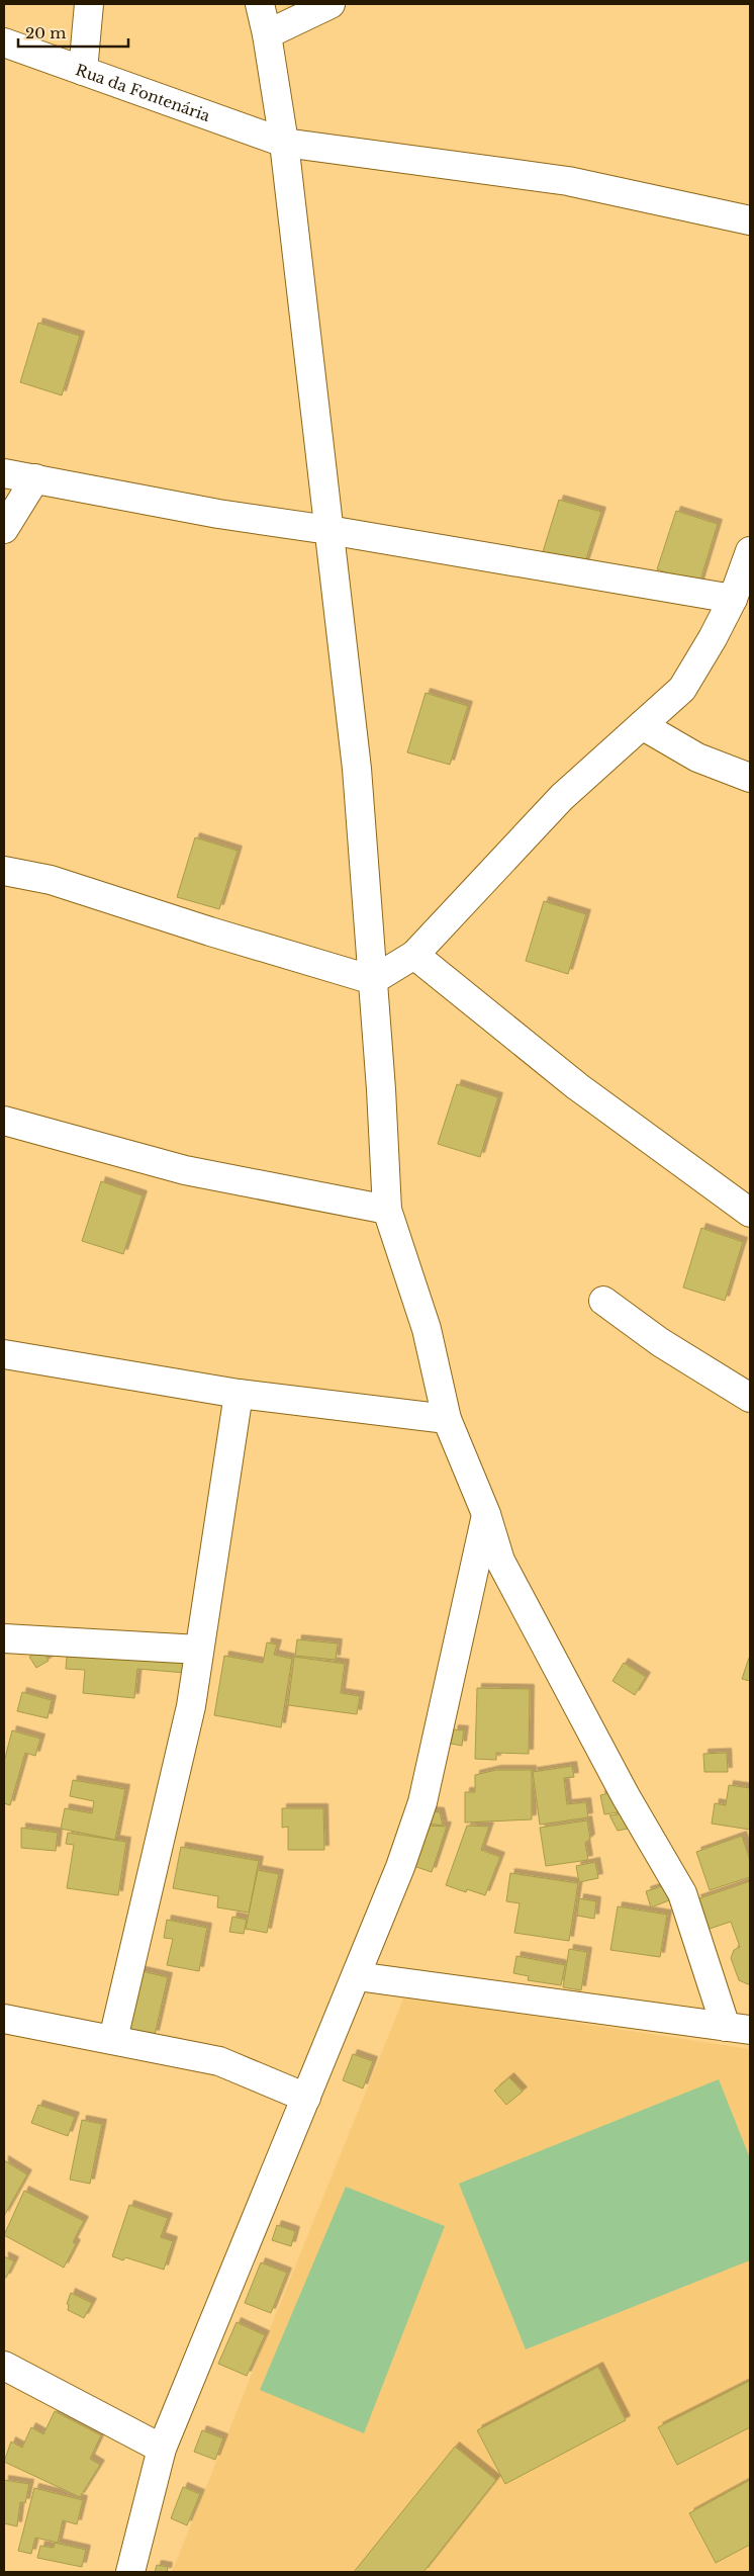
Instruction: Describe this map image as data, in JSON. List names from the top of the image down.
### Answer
{
  "streets": {
    "street": ["Rua da Fontenária"]
  },
  "scale_bar": "20 m"
}
